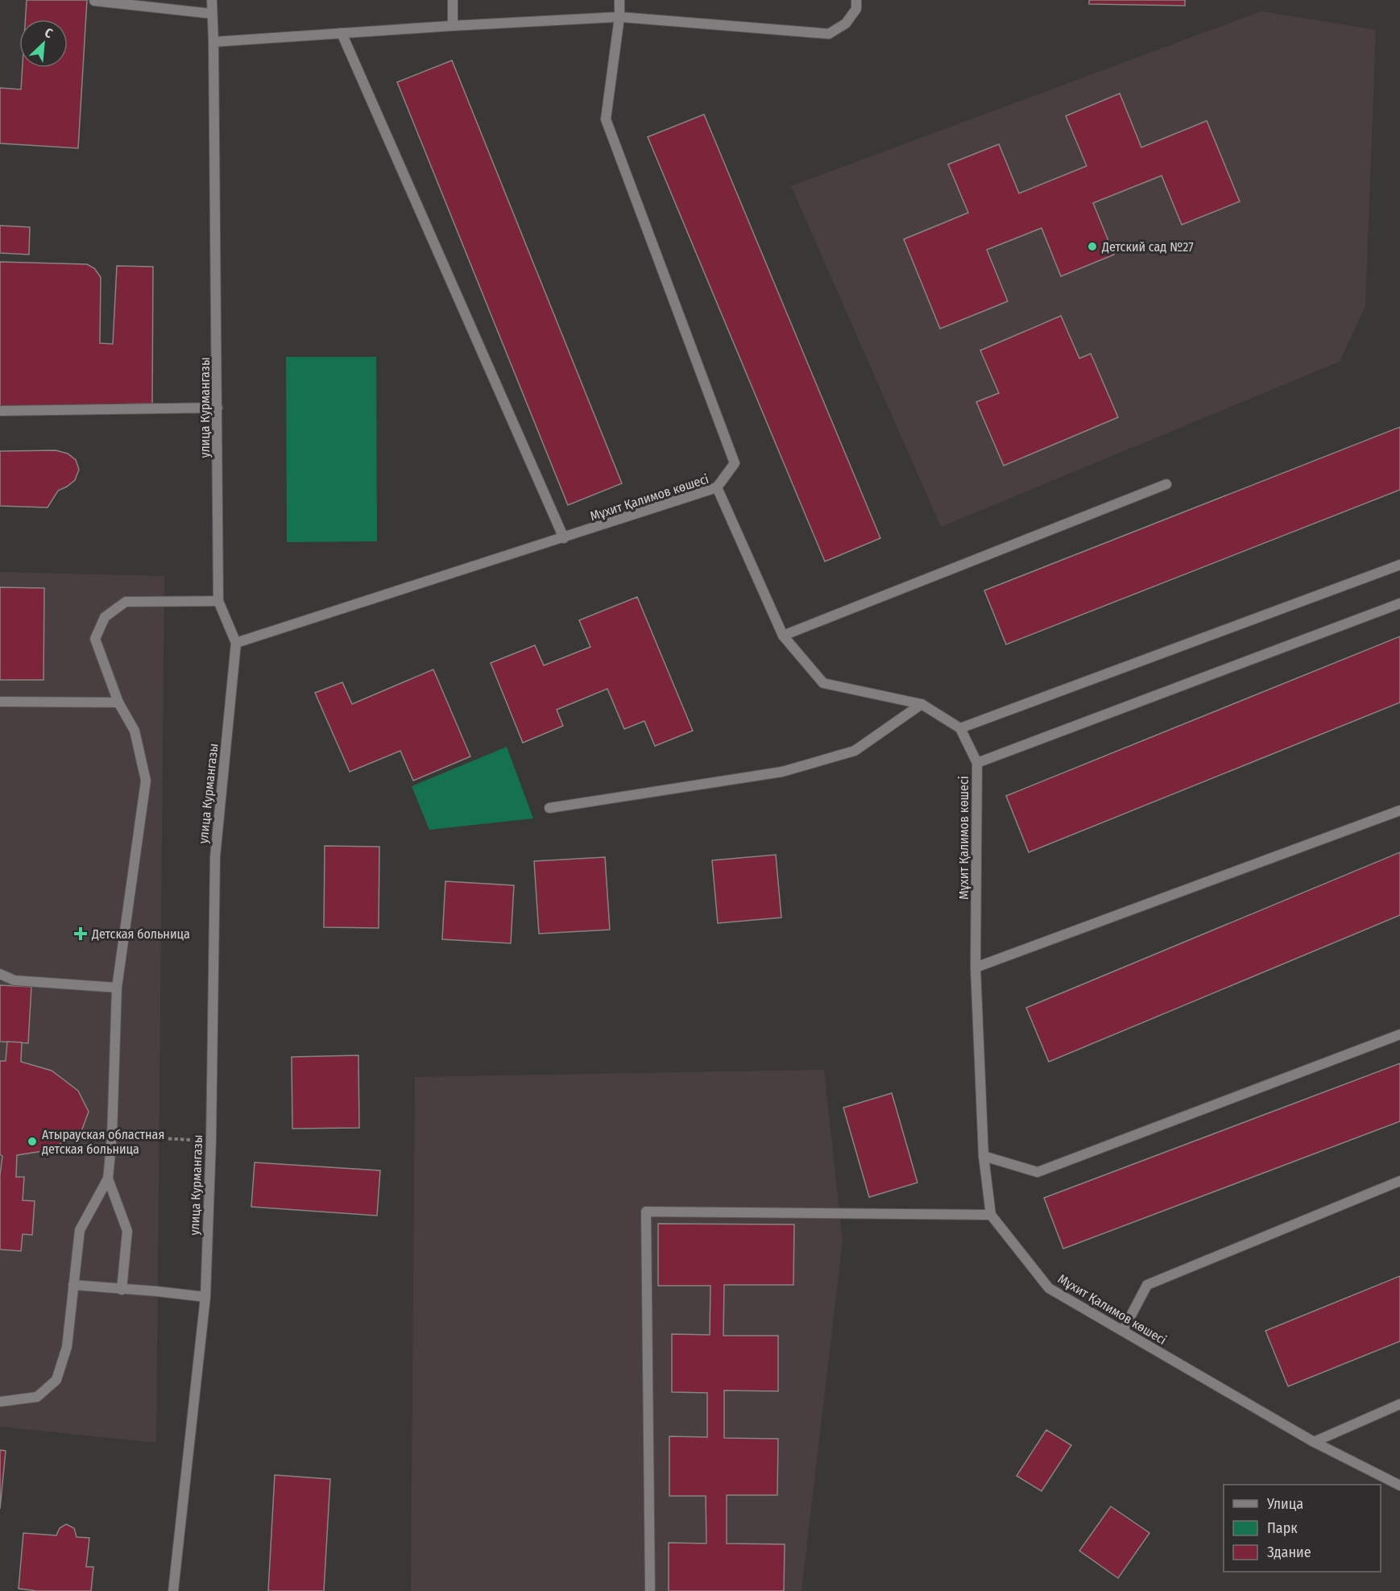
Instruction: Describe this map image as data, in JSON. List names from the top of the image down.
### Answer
{
  "streets": {
    "street": ["улица Курмангазы", "Мұхит Қалимов көшесі"]
  },
  "crossings": [
    ["улица Курмангазы", "Мұхит Қалимов көшесі"]
  ],
  "places": {
    "other": ["Детский сад №27", "Атырауская областная детская больница"],
    "health": ["Детская больница"]
  },
  "legend": ["Улица", "Парк", "Здание"],
  "north": "top right"
}
